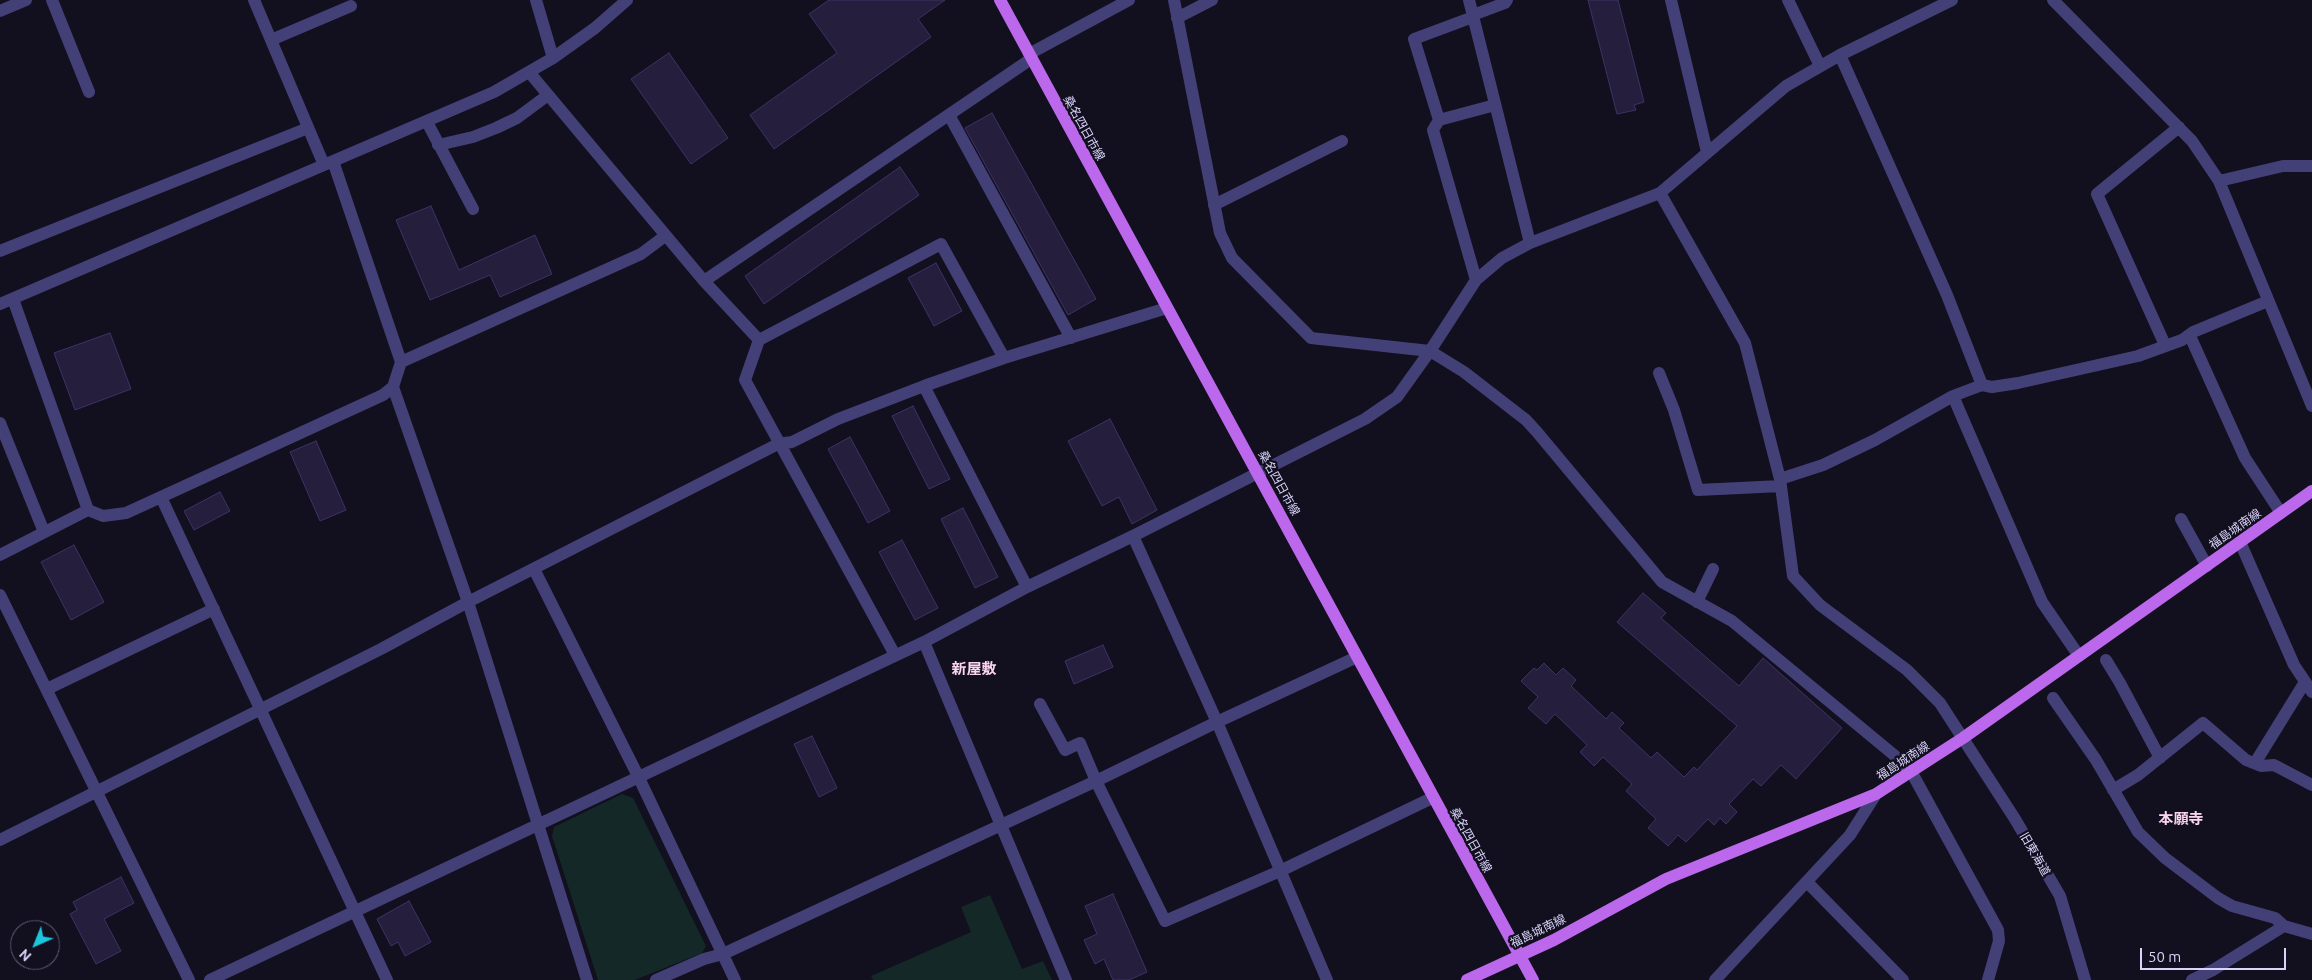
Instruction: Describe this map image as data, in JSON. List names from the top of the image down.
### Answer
{
  "streets": {
    "main road": ["桑名四日市線", "福島城南線"],
    "street": ["旧東海道"]
  },
  "crossings": [
    ["桑名四日市線", "福島城南線"],
    ["福島城南線", "旧東海道"]
  ],
  "districts": ["新屋敷", "本願寺"],
  "scale_bar": "50 m",
  "north": "bottom left"
}
